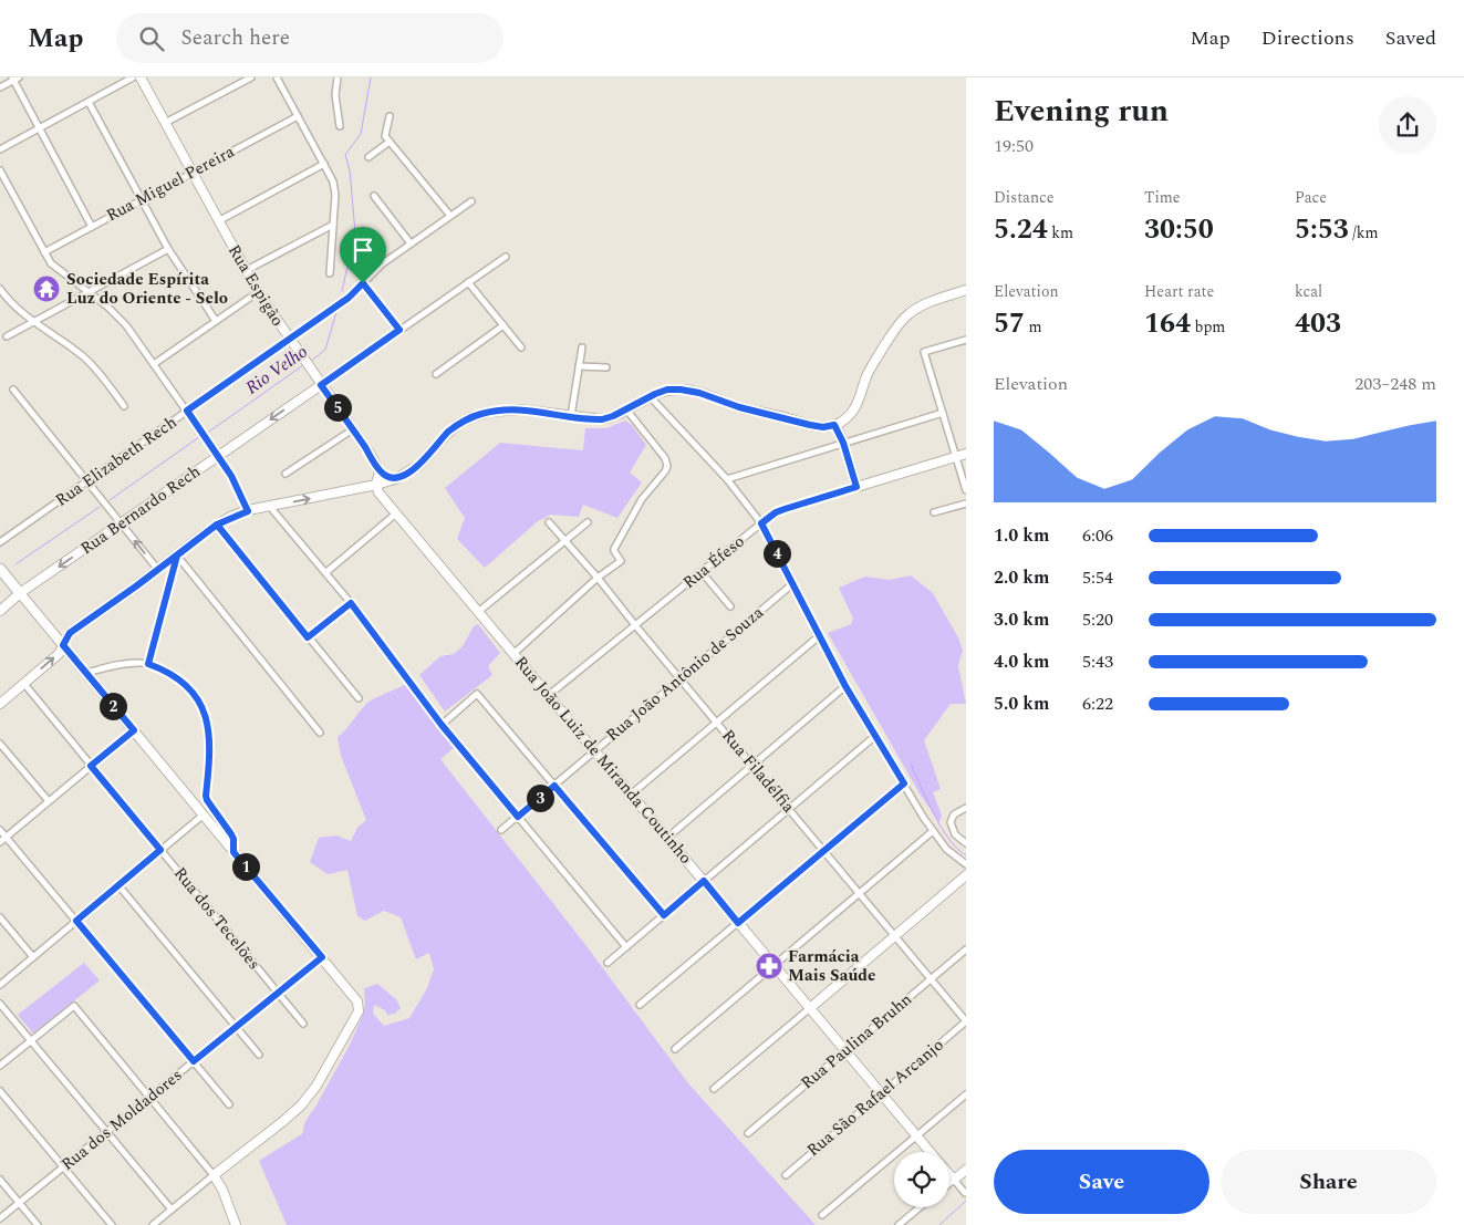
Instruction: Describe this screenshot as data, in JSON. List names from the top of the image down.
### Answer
{
  "streets": {
    "main road": [
      "Rua Espigão",
      "Rua Bernardo Rech",
      "Rua Éfeso",
      "Rua João Luiz de Miranda Coutinho"
    ],
    "street": [
      "Rua Miguel Pereira",
      "Rua Elizabeth Rech",
      "Rua João Antônio de Souza",
      "Rua Filadélfia",
      "Rua dos Tecelões",
      "Rua Paulina Bruhn",
      "Rua São Rafael Arcanjo",
      "Rua dos Moldadores"
    ]
  },
  "crossings": [
    ["Rua Miguel Pereira", "Rua Espigão"],
    ["Rua Espigão", "Rua Elizabeth Rech"],
    ["Rua Espigão", "Rua Bernardo Rech"],
    ["Rua Éfeso", "Rua João Luiz de Miranda Coutinho"],
    ["Rua Éfeso", "Rua Filadélfia"],
    ["Rua João Antônio de Souza", "Rua João Luiz de Miranda Coutinho"],
    ["Rua João Antônio de Souza", "Rua Filadélfia"],
    ["Rua João Luiz de Miranda Coutinho", "Rua Paulina Bruhn"],
    ["Rua João Luiz de Miranda Coutinho", "Rua São Rafael Arcanjo"],
    ["Rua Filadélfia", "Rua Paulina Bruhn"],
    ["Rua Filadélfia", "Rua São Rafael Arcanjo"],
    ["Rua dos Tecelões", "Rua dos Moldadores"]
  ],
  "water": ["Rio Velho"],
  "places": {
    "temple": ["Sociedade Espírita Luz do Oriente - Selo"],
    "pharmacy": ["Farmácia Mais Saúde"]
  },
  "page": {
    "header": "Map",
    "search": "Search here",
    "nav": ["Map", "Directions", "Saved"],
    "heading": ["Evening run", "19:50"],
    "stats": [
      ["Distance", "5.24 km"],
      ["Time", "30:50"],
      ["Pace", "5:53 /km"],
      ["Elevation", "57 m"],
      ["Heart rate", "164 bpm"],
      ["kcal", "403"]
    ],
    "chart": ["Elevation", "203–248 m"],
    "pins": [
      "5",
      "4",
      "2",
      "3",
      "1"
    ],
    "list": [
      {
        "name": "1.0 km",
        "note": "6:06"
      },
      {
        "name": "2.0 km",
        "note": "5:54"
      },
      {
        "name": "3.0 km",
        "note": "5:20"
      },
      {
        "name": "4.0 km",
        "note": "5:43"
      },
      {
        "name": "5.0 km",
        "note": "6:22"
      }
    ],
    "buttons": ["Save", "Share"]
  }
}
